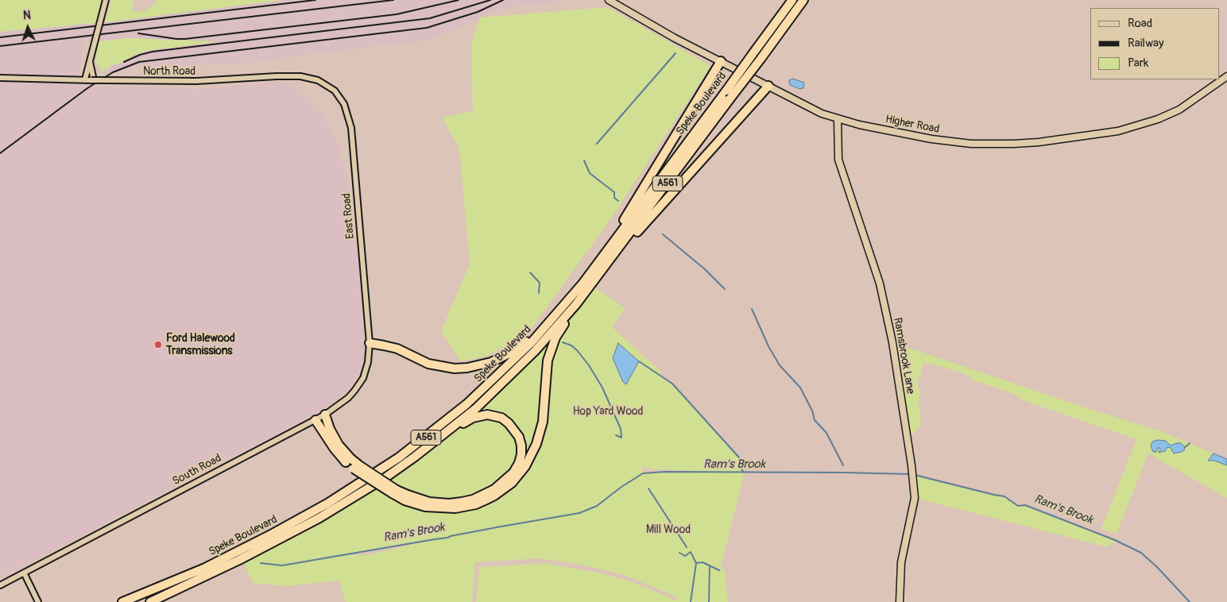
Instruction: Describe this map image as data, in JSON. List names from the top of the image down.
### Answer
{
  "streets": {
    "highway": ["Speke Boulevard", "A561"],
    "street": [
      "North Road",
      "Higher Road",
      "East Road",
      "Ramsbrook Lane",
      "South Road"
    ]
  },
  "crossings": [
    ["North Road", "East Road"],
    ["Higher Road", "Ramsbrook Lane"],
    ["East Road", "South Road"]
  ],
  "water": ["Ram's Brook"],
  "parks": ["Hop Yard Wood", "Mill Wood"],
  "places": ["Ford Halewood Transmissions"],
  "legend": ["Road", "Railway", "Park"],
  "north": "top"
}
